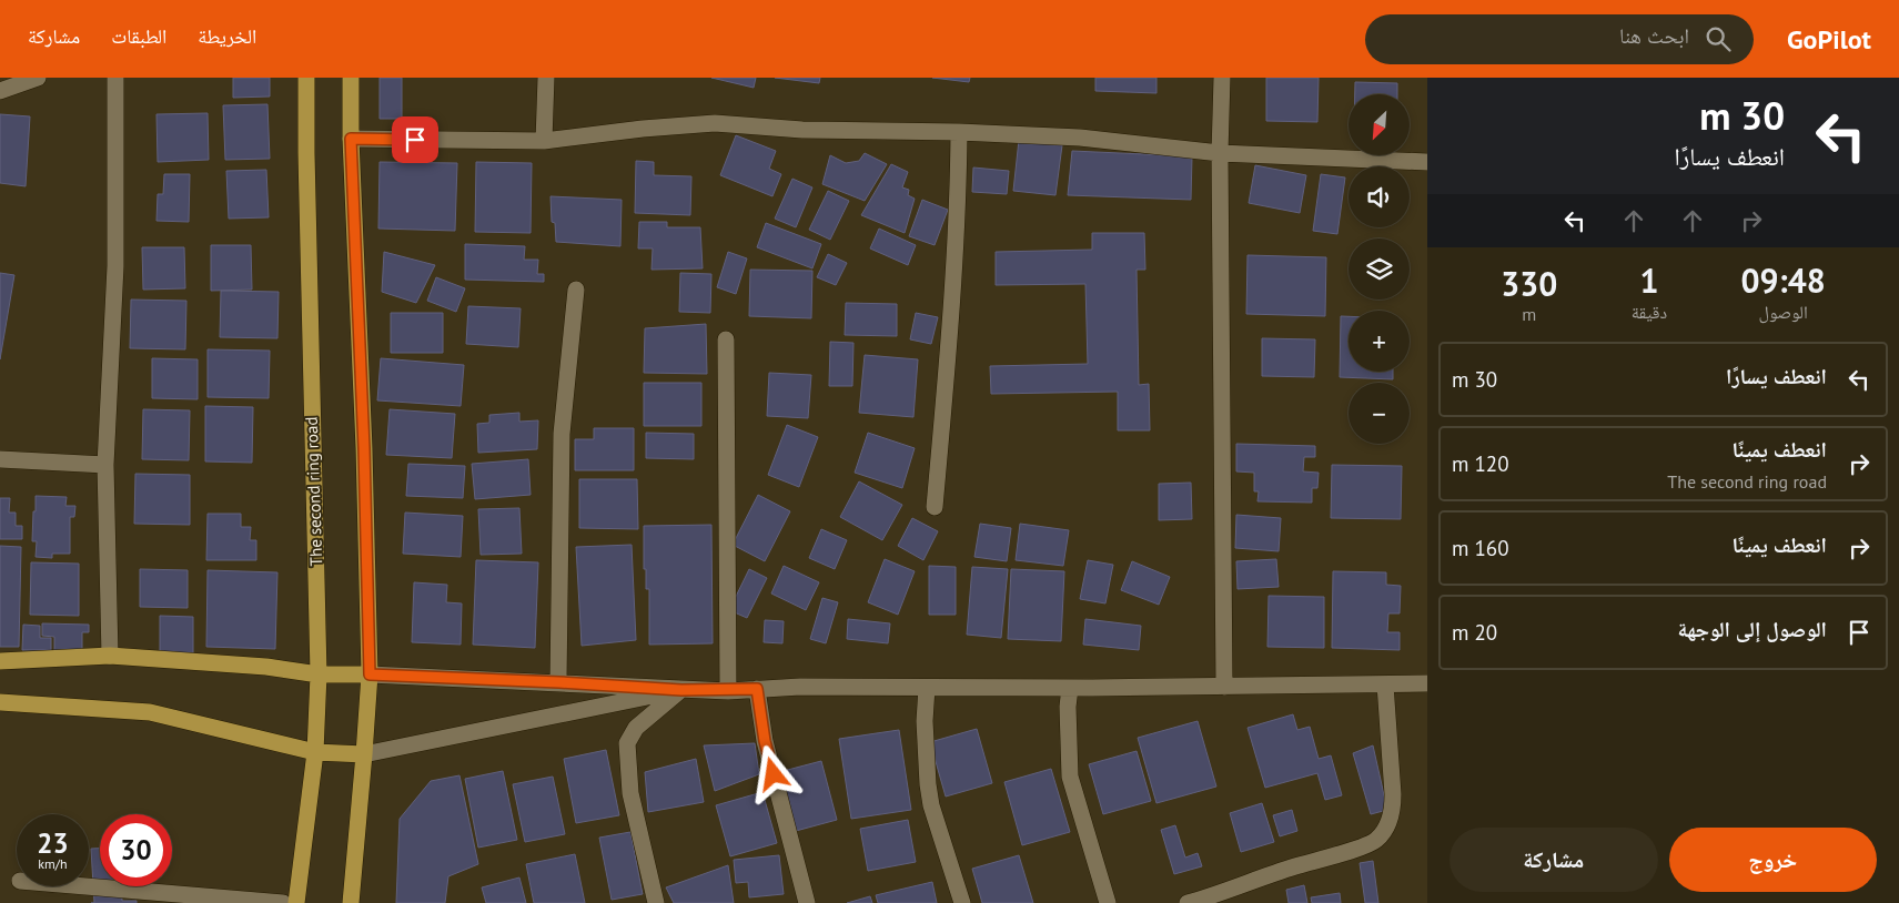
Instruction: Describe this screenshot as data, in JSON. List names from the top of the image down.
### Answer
{
  "streets": {
    "main road": ["The second ring road"]
  },
  "north": "bottom left",
  "page": {
    "header": "GoPilot",
    "search": "ابحث هنا",
    "nav": ["الخريطة", "الطبقات", "مشاركة"],
    "turn": ["30 m", "انعطف يسارًا"],
    "map_buttons": ["+", "−"],
    "eta": [
      "09:48",
      "الوصول",
      "1",
      "دقيقة",
      "330",
      "m"
    ],
    "list": [
      {
        "name": "انعطف يسارًا",
        "value": "30 m"
      },
      {
        "name": "انعطف يمينًا",
        "note": "The second ring road",
        "value": "120 m"
      },
      {
        "name": "انعطف يمينًا",
        "value": "160 m"
      },
      {
        "name": "الوصول إلى الوجهة",
        "value": "20 m"
      }
    ],
    "speed": "23 km/h",
    "limit": "30",
    "buttons": ["خروج", "مشاركة"]
  }
}
